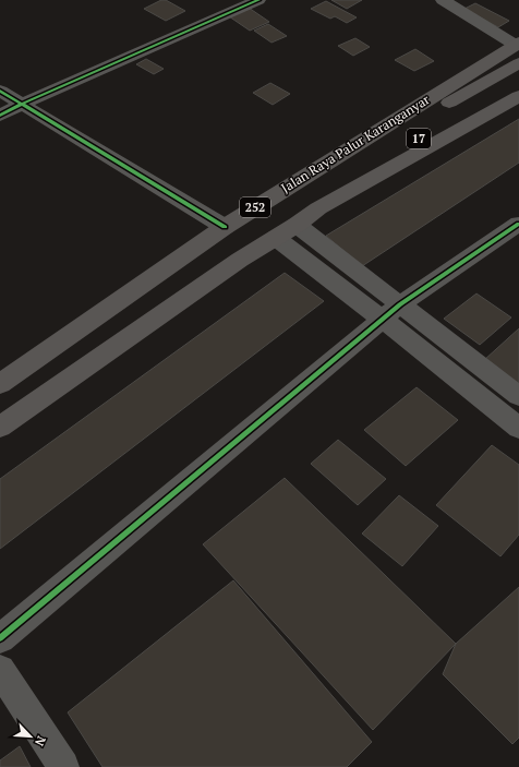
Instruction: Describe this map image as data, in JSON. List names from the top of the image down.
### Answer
{
  "streets": {
    "main road": ["17", "Jalan Raya Palur Karanganyar", "252"]
  },
  "crossings": [
    ["17", "Jalan Raya Palur Karanganyar"]
  ],
  "north": "bottom right"
}
